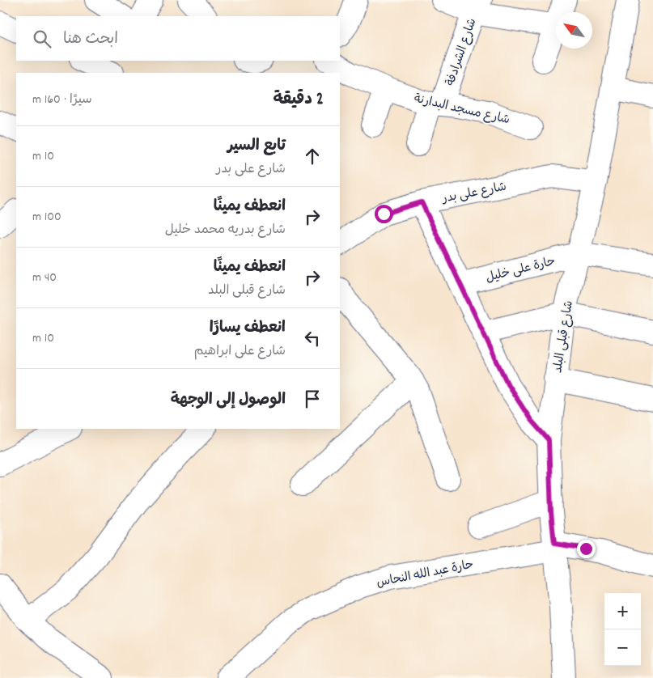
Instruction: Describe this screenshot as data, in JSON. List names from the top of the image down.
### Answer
{
  "streets": {
    "street": [
      "شارع الشرادفة",
      "شارع مسجد البدارنة",
      "شارع على بدر",
      "حارة على خليل",
      "شارع قبلى البلد",
      "حارة عبد الله النحاس"
    ]
  },
  "crossings": [
    ["شارع الشرادفة", "شارع مسجد البدارنة"],
    ["شارع على بدر", "شارع قبلى البلد"],
    ["حارة على خليل", "شارع قبلى البلد"],
    ["شارع قبلى البلد", "حارة عبد الله النحاس"]
  ],
  "north": "top left",
  "page": {
    "search": "ابحث هنا",
    "heading": ["2 دقيقة", "سيرًا · 160 m"],
    "list": [
      ["تابع السير", "شارع على بدر", "10 m"],
      ["انعطف يمينًا", "شارع بدريه محمد خليل", "100 m"],
      ["انعطف يمينًا", "شارع قبلى البلد", "40 m"],
      ["انعطف يسارًا", "شارع على ابراهيم", "10 m"],
      "الوصول إلى الوجهة"
    ],
    "map_buttons": ["+", "−"]
  }
}
